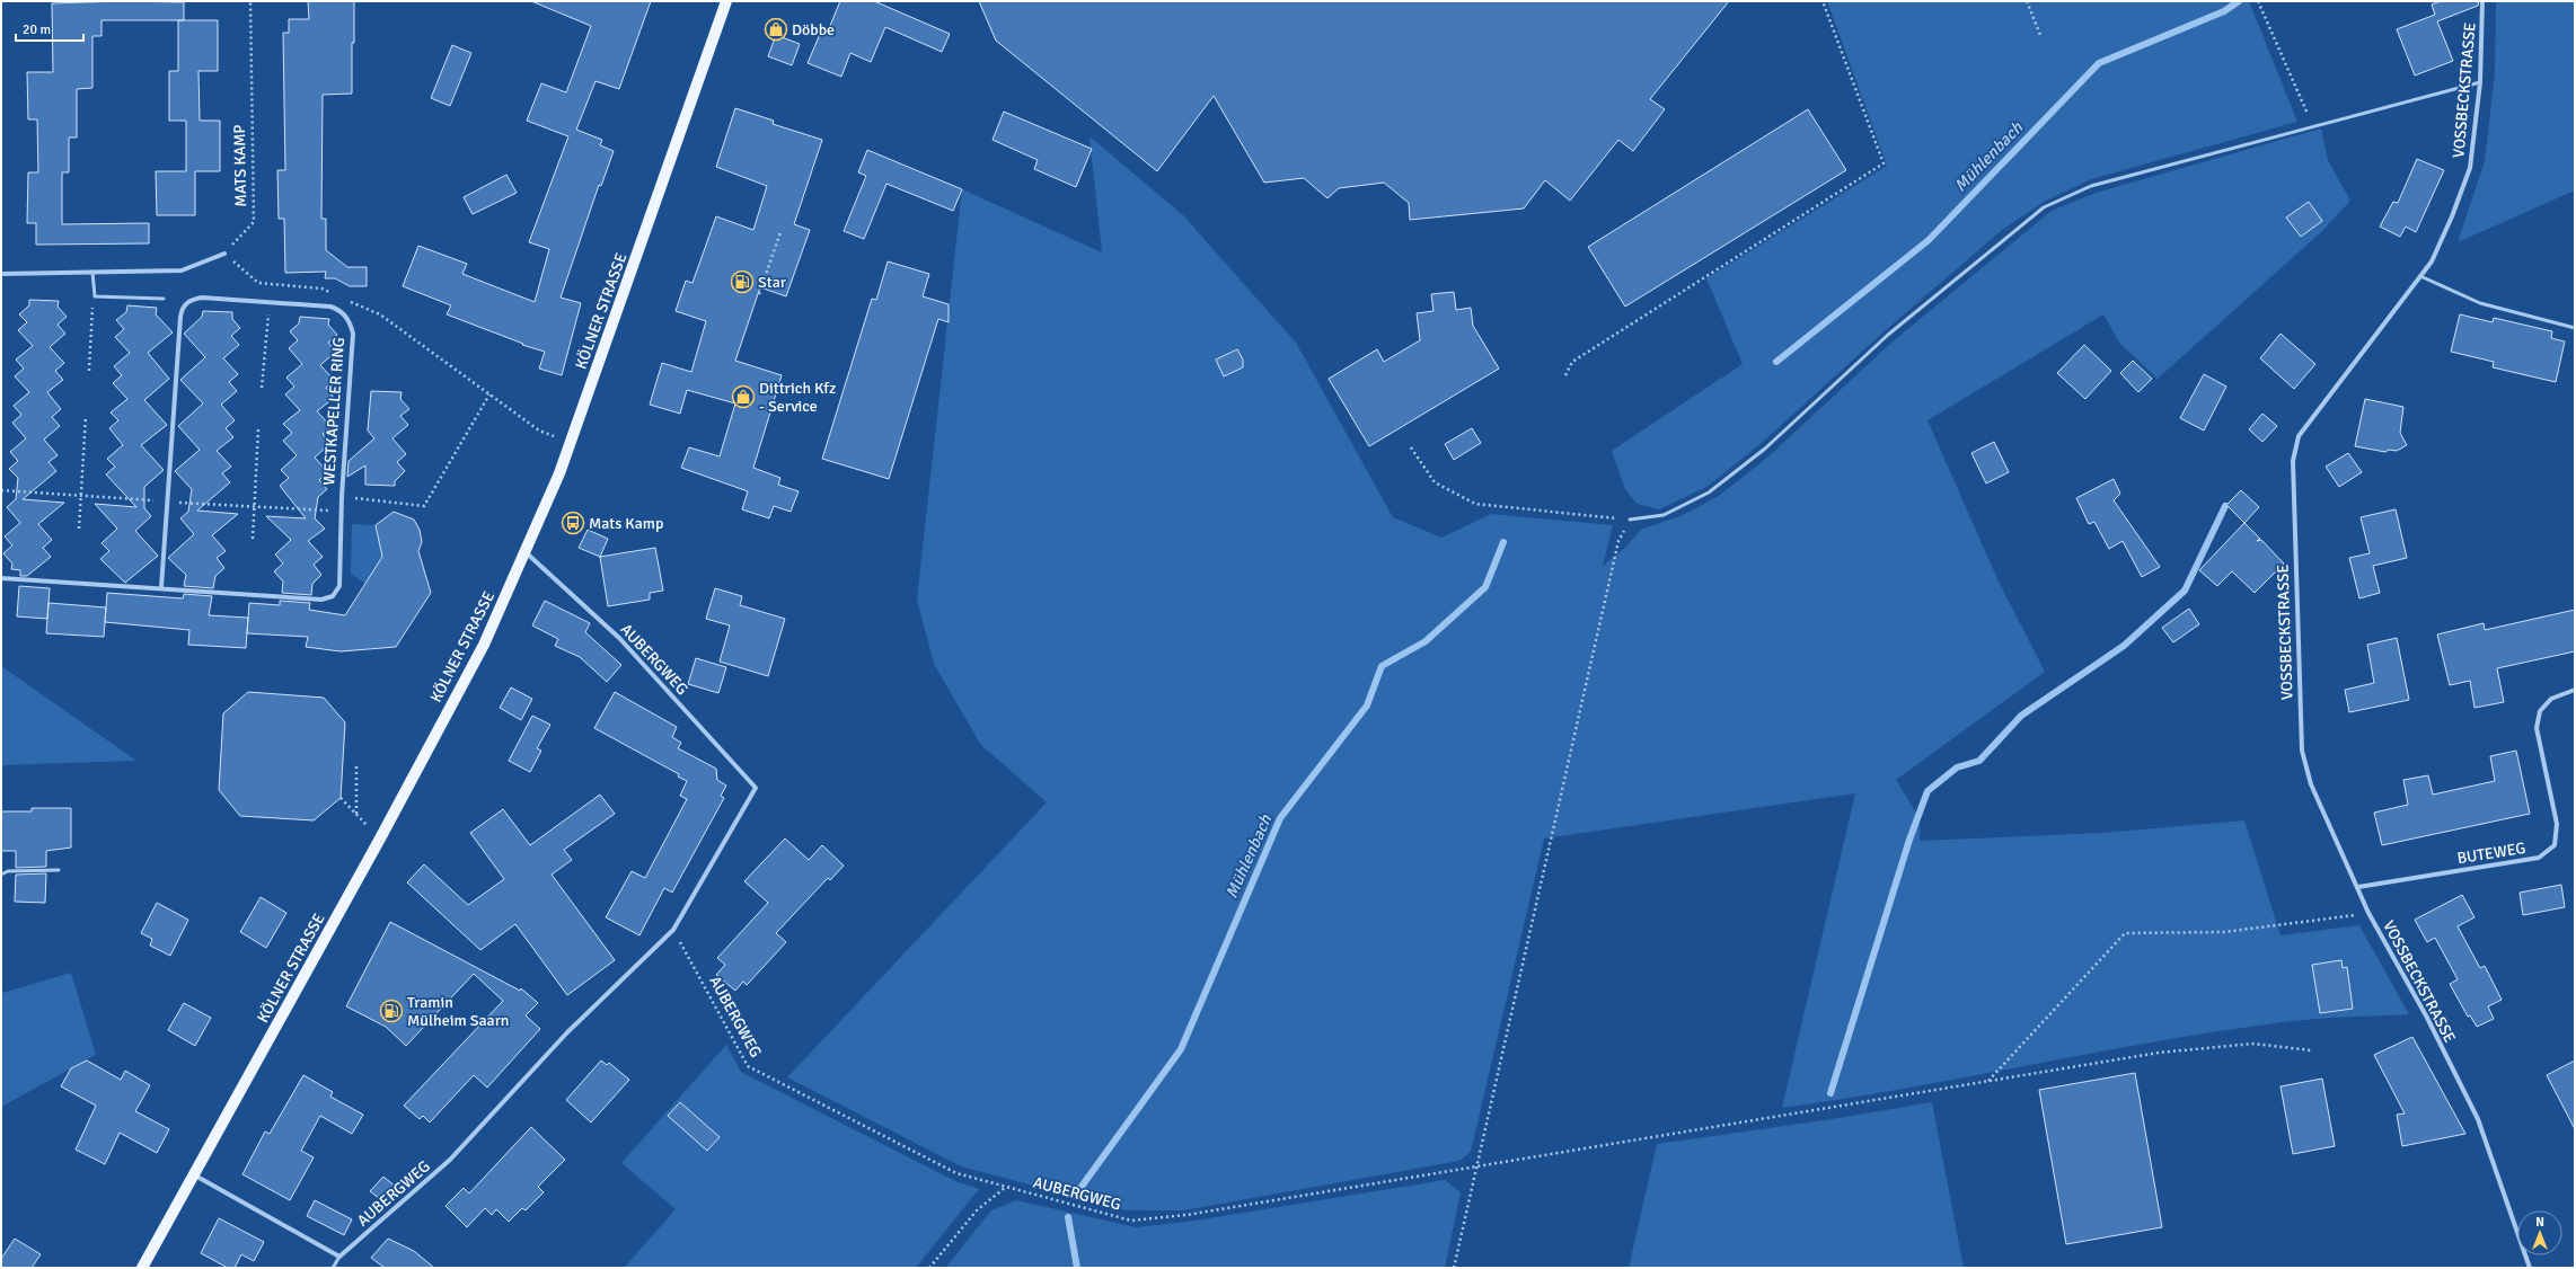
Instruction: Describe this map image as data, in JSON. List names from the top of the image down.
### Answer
{
  "streets": {
    "main road": ["KÖLNER STRASSE"],
    "street": [
      "VOSSBECKSTRASSE",
      "WESTKAPELLER RING",
      "AUBERGWEG",
      "BUTEWEG"
    ],
    "path": ["MATS KAMP"]
  },
  "crossings": [
    ["VOSSBECKSTRASSE", "BUTEWEG"],
    ["KÖLNER STRASSE", "AUBERGWEG"]
  ],
  "water": ["Mühlenbach"],
  "places": {
    "shop": ["Döbbe", "Dittrich Kfz - Service"],
    "fuel station": ["Star", "Tramin Mülheim Saarn"],
    "bus stop": ["Mats Kamp"]
  },
  "scale_bar": "20 m",
  "north": "top"
}
